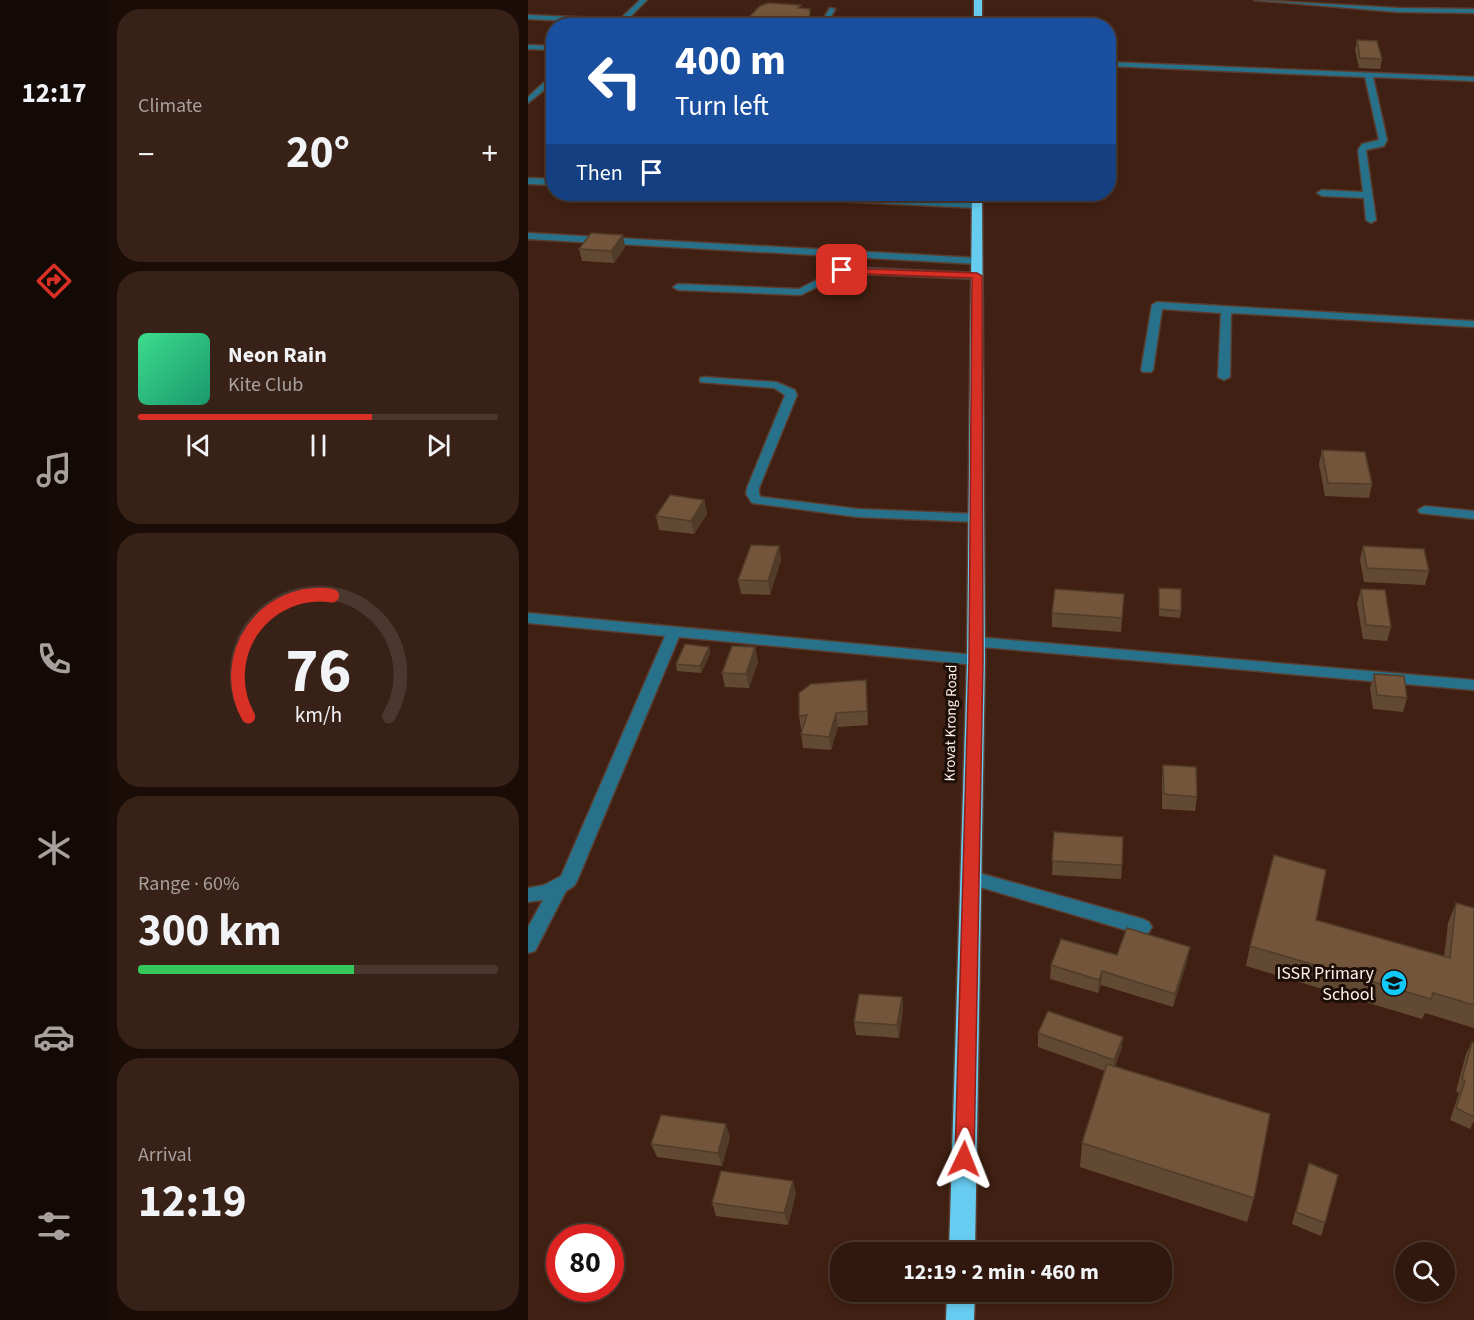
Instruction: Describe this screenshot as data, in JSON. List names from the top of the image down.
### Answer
{
  "streets": {
    "highway": ["Krovat Krong Road"]
  },
  "places": {
    "school or university": ["ISSR Primary School"]
  },
  "page": {
    "tabs": "12:17",
    "tile": [
      "Climate",
      ["Range · 60%", "300 km"],
      ["Arrival", "12:19"]
    ],
    "turn": ["400 m", "Turn left"],
    "heat": ["−", "20°", "+"],
    "then": "Then",
    "song": ["Neon Rain", "Kite Club"],
    "limit": "80",
    "trip": "12:19 · 2 min · 460 m",
    "gauge": ["76", "km/h"]
  }
}
